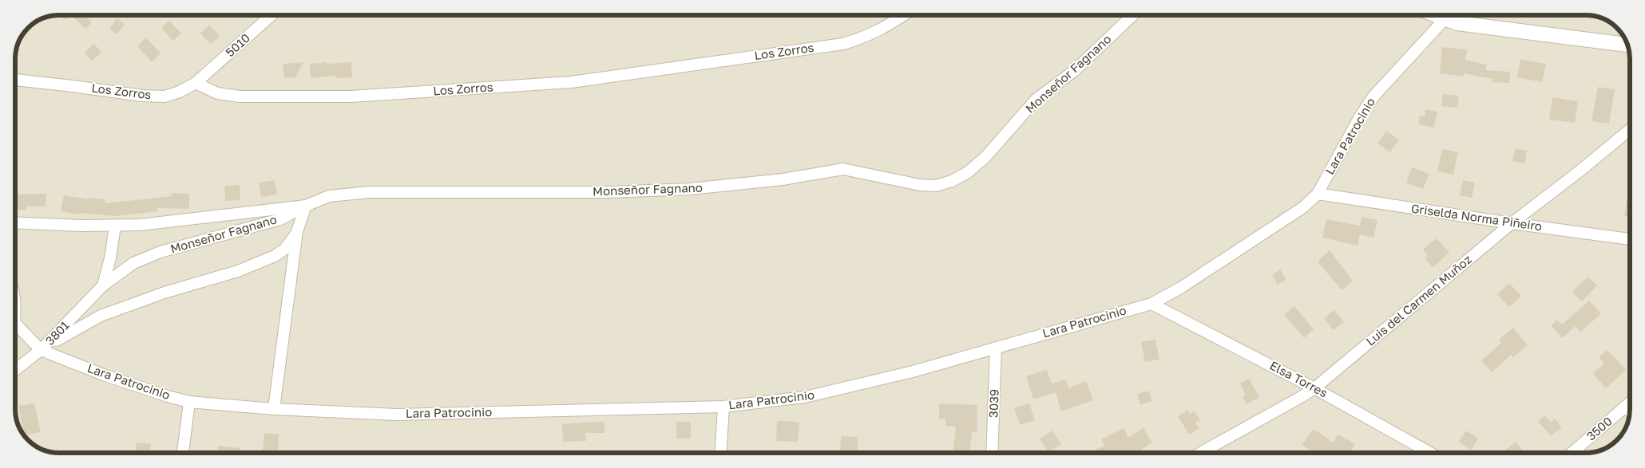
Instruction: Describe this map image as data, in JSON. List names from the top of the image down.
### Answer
{
  "streets": {
    "street": [
      "5010",
      "Los Zorros",
      "Monseñor Fagnano",
      "Lara Patrocinio",
      "Griselda Norma Piñeiro",
      "Luis del Carmen Muñoz",
      "3801",
      "Elsa Torres",
      "3039",
      "3500"
    ]
  },
  "crossings": [
    ["5010", "Los Zorros"],
    ["Monseñor Fagnano", "3801"],
    ["Lara Patrocinio", "Griselda Norma Piñeiro"],
    ["Lara Patrocinio", "3801"],
    ["Lara Patrocinio", "Elsa Torres"],
    ["Lara Patrocinio", "3039"],
    ["Griselda Norma Piñeiro", "Luis del Carmen Muñoz"],
    ["Luis del Carmen Muñoz", "Elsa Torres"]
  ]
}
